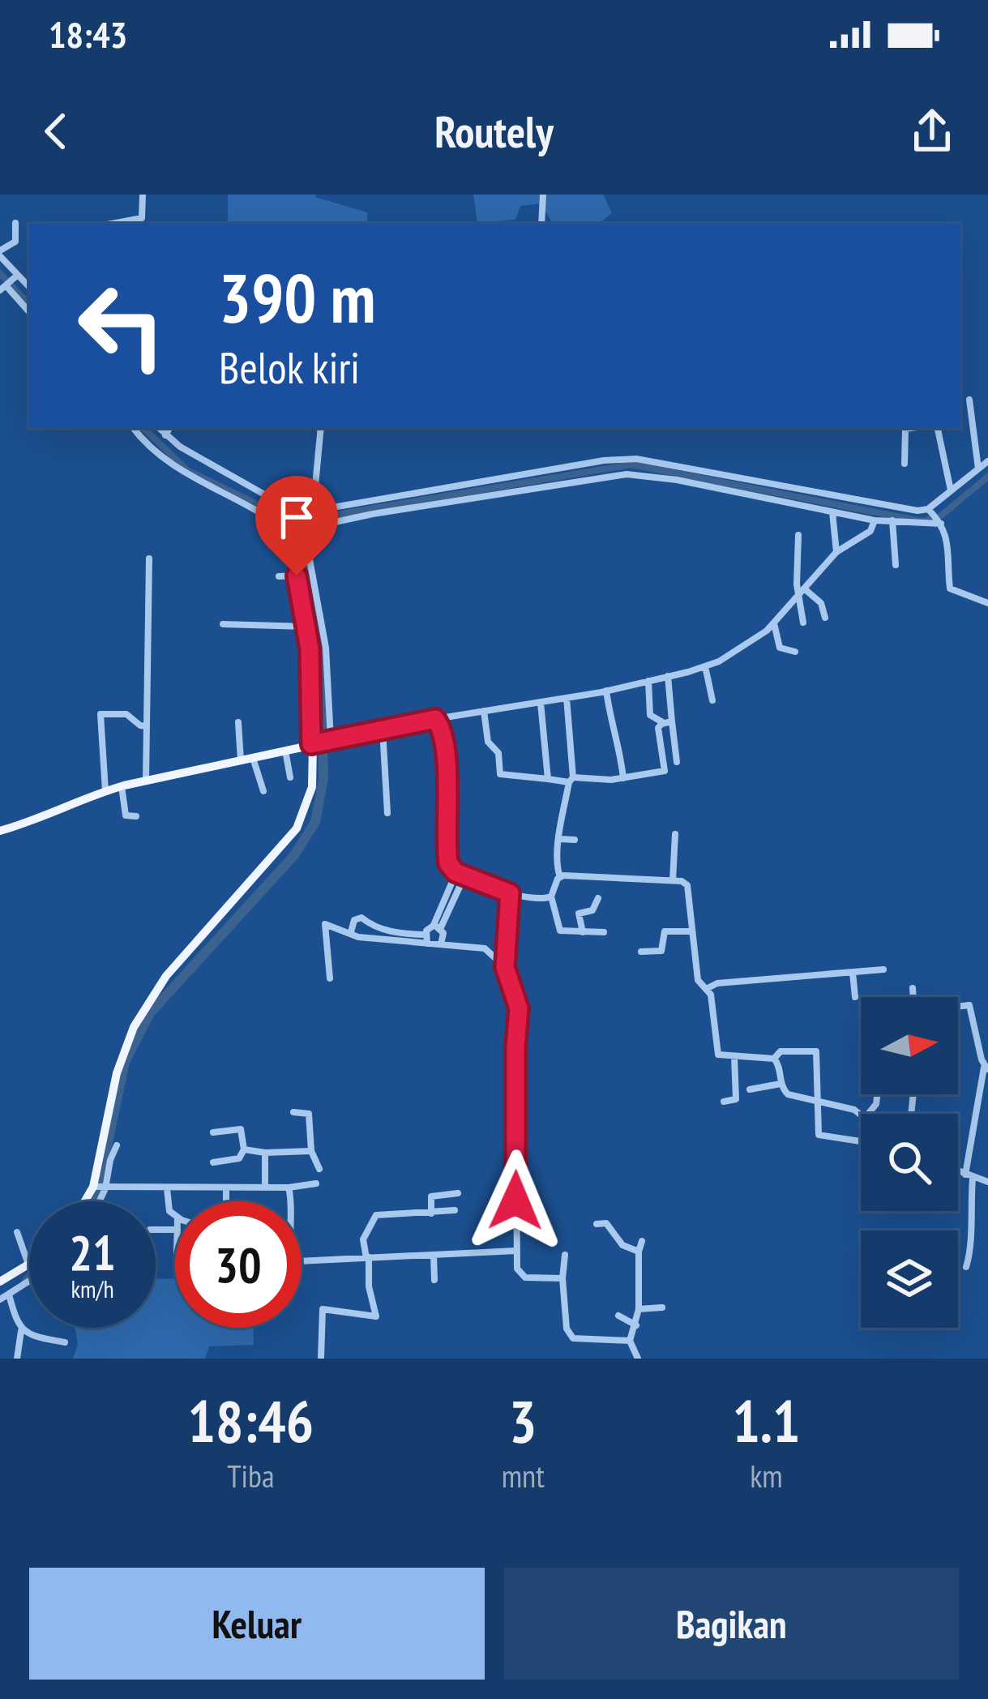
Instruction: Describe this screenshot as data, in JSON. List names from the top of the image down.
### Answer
{
  "north": "right",
  "page": {
    "status": "18:43",
    "header": "Routely",
    "turn": ["390 m", "Belok kiri"],
    "speed": "21 km/h",
    "limit": "30",
    "eta": [
      "18:46",
      "Tiba",
      "3",
      "mnt",
      "1.1",
      "km"
    ],
    "buttons": ["Keluar", "Bagikan"]
  }
}
